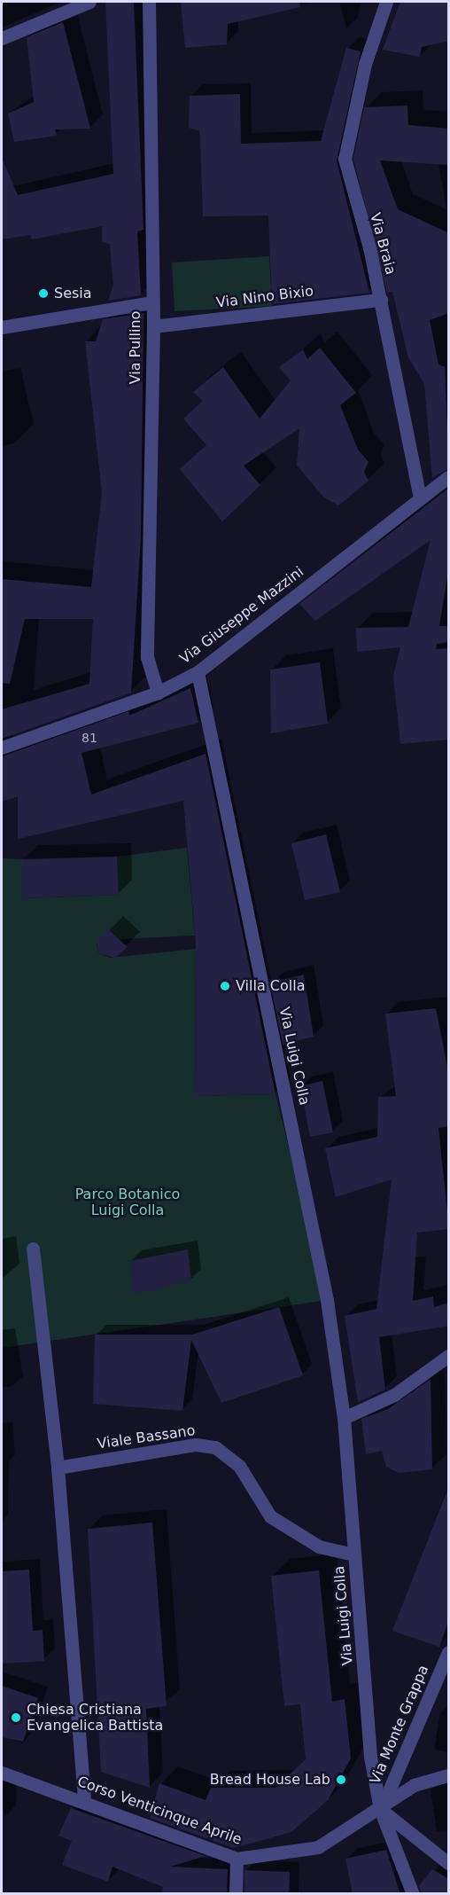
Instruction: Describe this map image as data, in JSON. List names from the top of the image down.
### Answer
{
  "streets": {
    "street": [
      "Via Braia",
      "Via Nino Bixio",
      "Via Pullino",
      "Via Giuseppe Mazzini",
      "Via Luigi Colla",
      "Viale Bassano",
      "Via Monte Grappa",
      "Corso Venticinque Aprile"
    ]
  },
  "crossings": [
    ["Via Braia", "Via Nino Bixio"],
    ["Via Braia", "Via Giuseppe Mazzini"],
    ["Via Nino Bixio", "Via Pullino"],
    ["Via Pullino", "Via Giuseppe Mazzini"],
    ["Via Giuseppe Mazzini", "Via Luigi Colla"],
    ["Via Luigi Colla", "Viale Bassano"],
    ["Via Luigi Colla", "Via Monte Grappa"],
    ["Via Luigi Colla", "Corso Venticinque Aprile"],
    ["Via Monte Grappa", "Corso Venticinque Aprile"]
  ],
  "parks": ["Parco Botanico Luigi Colla"],
  "places": [
    "Sesia",
    "Villa Colla",
    "Chiesa Cristiana Evangelica Battista",
    "Bread House Lab"
  ],
  "house_numbers": ["81"]
}
